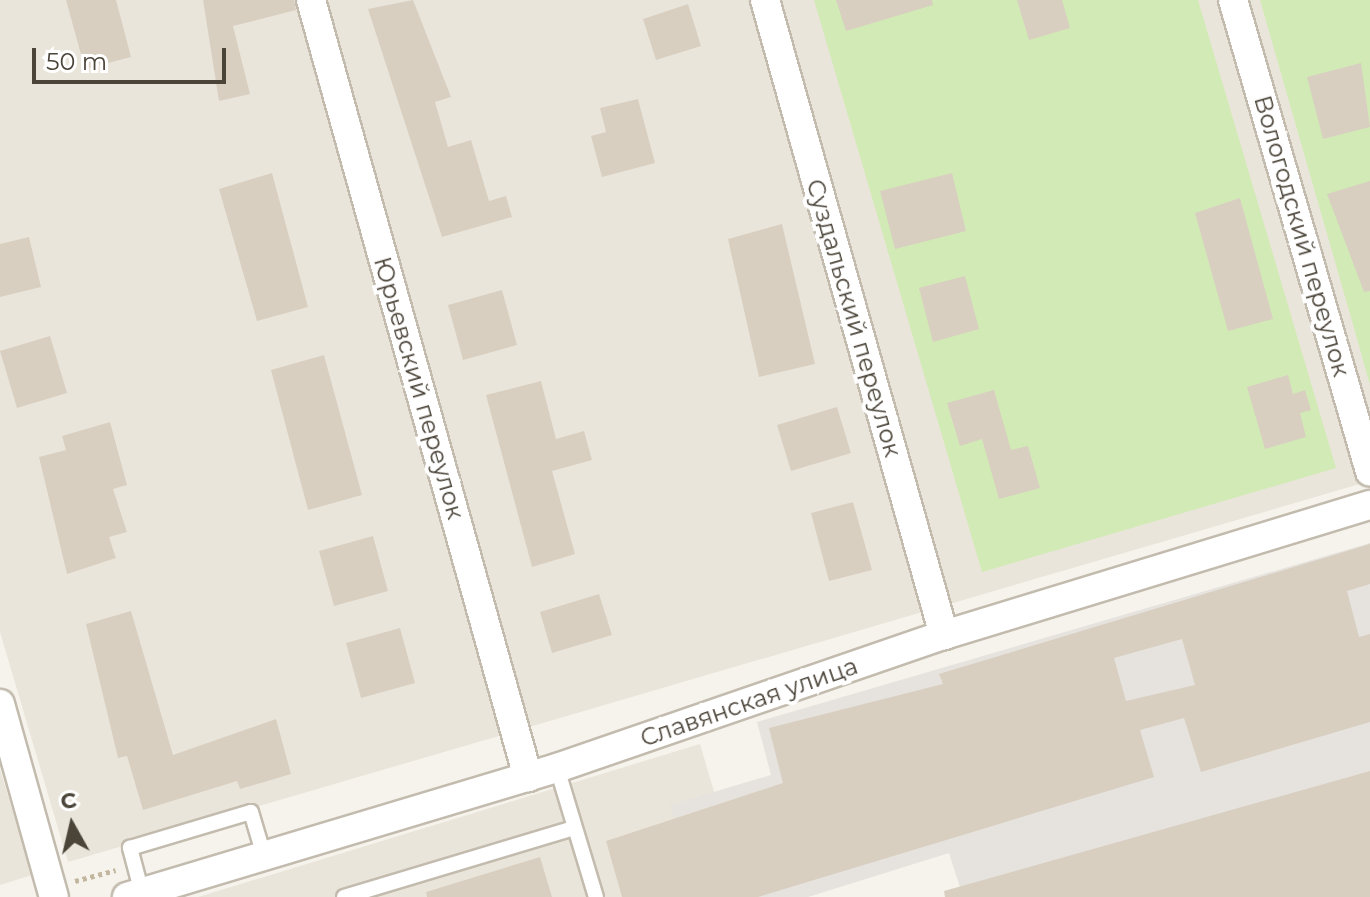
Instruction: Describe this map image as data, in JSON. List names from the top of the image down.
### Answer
{
  "streets": {
    "street": [
      "Вологодский переулок",
      "Суздальский переулок",
      "Юрьевский переулок",
      "Славянская улица"
    ]
  },
  "crossings": [
    ["Суздальский переулок", "Славянская улица"],
    ["Юрьевский переулок", "Славянская улица"]
  ],
  "scale_bar": "50 m",
  "north": "top"
}
